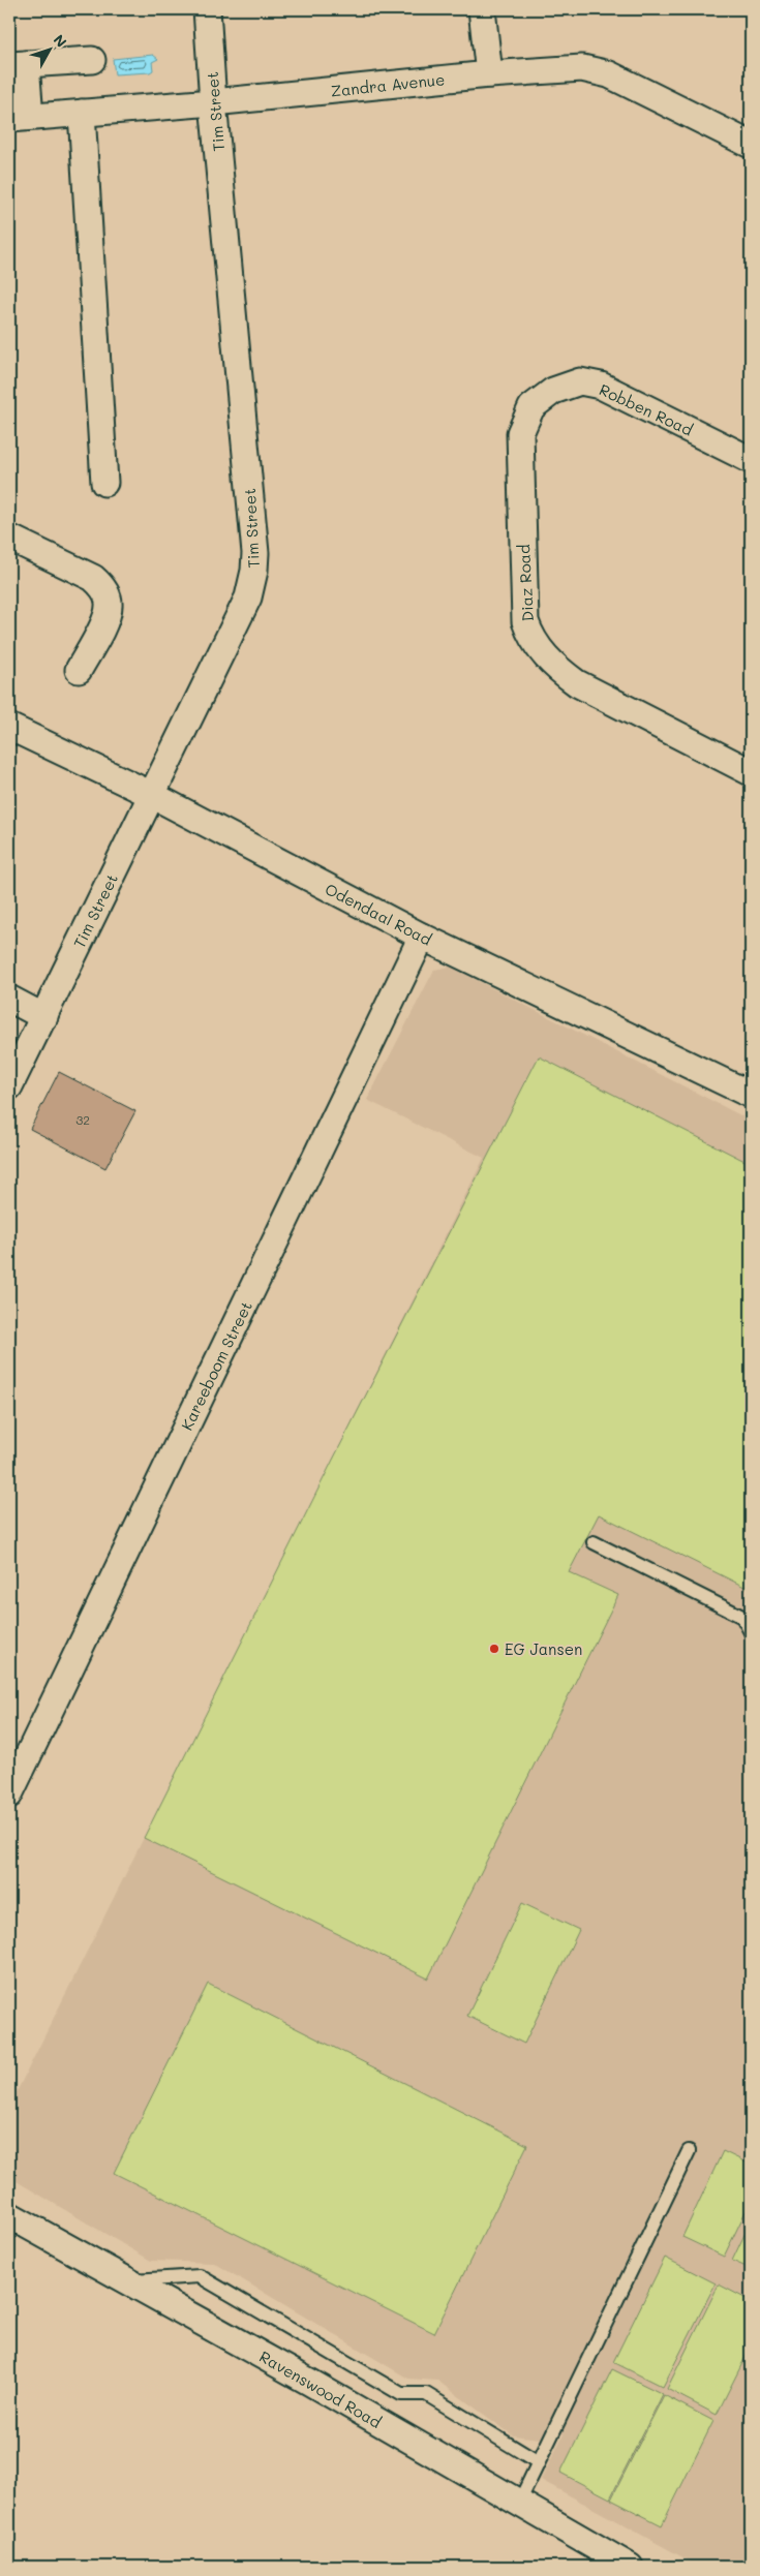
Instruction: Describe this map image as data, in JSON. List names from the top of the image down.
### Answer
{
  "streets": {
    "street": [
      "Zandra Avenue",
      "Tim Street",
      "Robben Road",
      "Diaz Road",
      "Odendaal Road",
      "Kareeboom Street",
      "Ravenswood Road"
    ]
  },
  "crossings": [
    ["Zandra Avenue", "Tim Street"],
    ["Tim Street", "Odendaal Road"],
    ["Robben Road", "Diaz Road"],
    ["Odendaal Road", "Kareeboom Street"]
  ],
  "places": ["EG Jansen"],
  "house_numbers": ["32"],
  "north": "top right"
}
